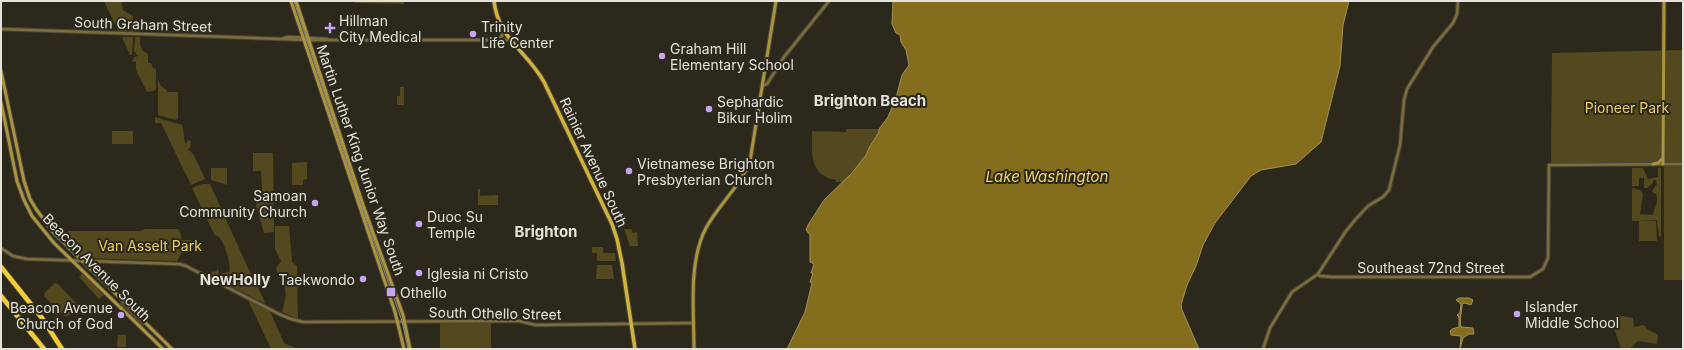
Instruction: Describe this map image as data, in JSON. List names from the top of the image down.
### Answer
{
  "streets": {
    "main road": ["Martin Luther King Junior Way South", "Rainier Avenue South", "Beacon Avenue South"],
    "street": ["South Graham Street", "Southeast 72nd Street", "South Othello Street"]
  },
  "crossings": [
    ["South Graham Street", "Martin Luther King Junior Way South"],
    ["South Graham Street", "Rainier Avenue South"],
    ["Martin Luther King Junior Way South", "South Othello Street"],
    ["Rainier Avenue South", "South Othello Street"],
    ["Beacon Avenue South", "South Othello Street"]
  ],
  "districts": ["Brighton Beach", "Brighton", "NewHolly"],
  "water": ["Lake Washington"],
  "parks": ["Pioneer Park", "Van Asselt Park"],
  "places": {
    "health": ["Hillman City Medical"],
    "other": [
      "Trinity Life Center",
      "Graham Hill Elementary School",
      "Sephardic Bikur Holim",
      "Vietnamese Brighton Presbyterian Church",
      "Samoan Community Church",
      "Duoc Su Temple",
      "Iglesia ni Cristo",
      "Taekwondo",
      "Islander Middle School",
      "Beacon Avenue Church of God"
    ],
    "transit": ["Othello"]
  }
}
